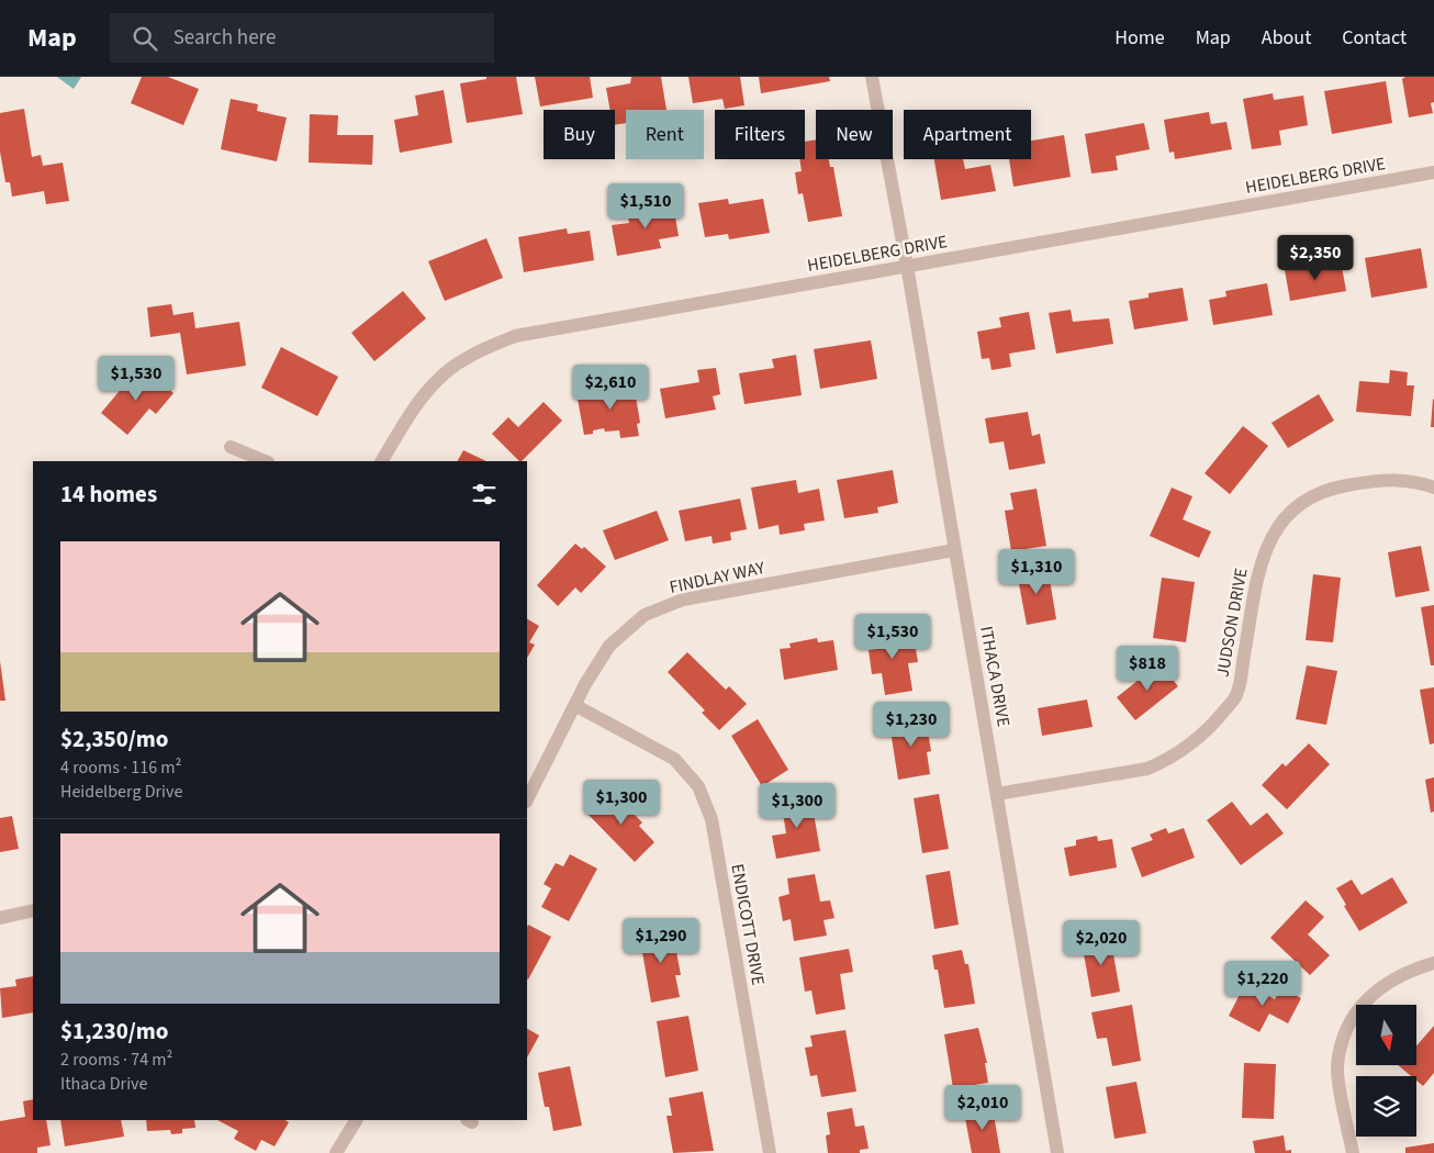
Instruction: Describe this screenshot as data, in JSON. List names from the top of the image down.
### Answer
{
  "streets": {
    "street": [
      "HEIDELBERG DRIVE",
      "FINDLAY WAY",
      "JUDSON DRIVE",
      "ITHACA DRIVE",
      "ENDICOTT DRIVE"
    ]
  },
  "crossings": [
    ["HEIDELBERG DRIVE", "ITHACA DRIVE"],
    ["FINDLAY WAY", "ITHACA DRIVE"],
    ["FINDLAY WAY", "ENDICOTT DRIVE"],
    ["JUDSON DRIVE", "ITHACA DRIVE"]
  ],
  "north": "bottom",
  "page": {
    "header": "Map",
    "search": "Search here",
    "nav": [
      "Home",
      "Map",
      "About",
      "Contact"
    ],
    "chip": [
      "Buy",
      "Rent",
      "Filters",
      "New",
      "Apartment"
    ],
    "price": [
      "$1,510",
      "$2,350",
      "$1,530",
      "$2,610",
      "$1,310",
      "$1,530",
      "$818",
      "$1,230",
      "$1,300",
      "$1,300",
      "$1,290",
      "$2,020",
      "$1,220",
      "$2,010"
    ],
    "heading": "14 homes",
    "list": [
      {
        "name": "$2,350/mo",
        "note": "4 rooms · 116 m² · Heidelberg Drive"
      },
      {
        "name": "$1,230/mo",
        "note": "2 rooms · 74 m² · Ithaca Drive"
      }
    ]
  }
}
